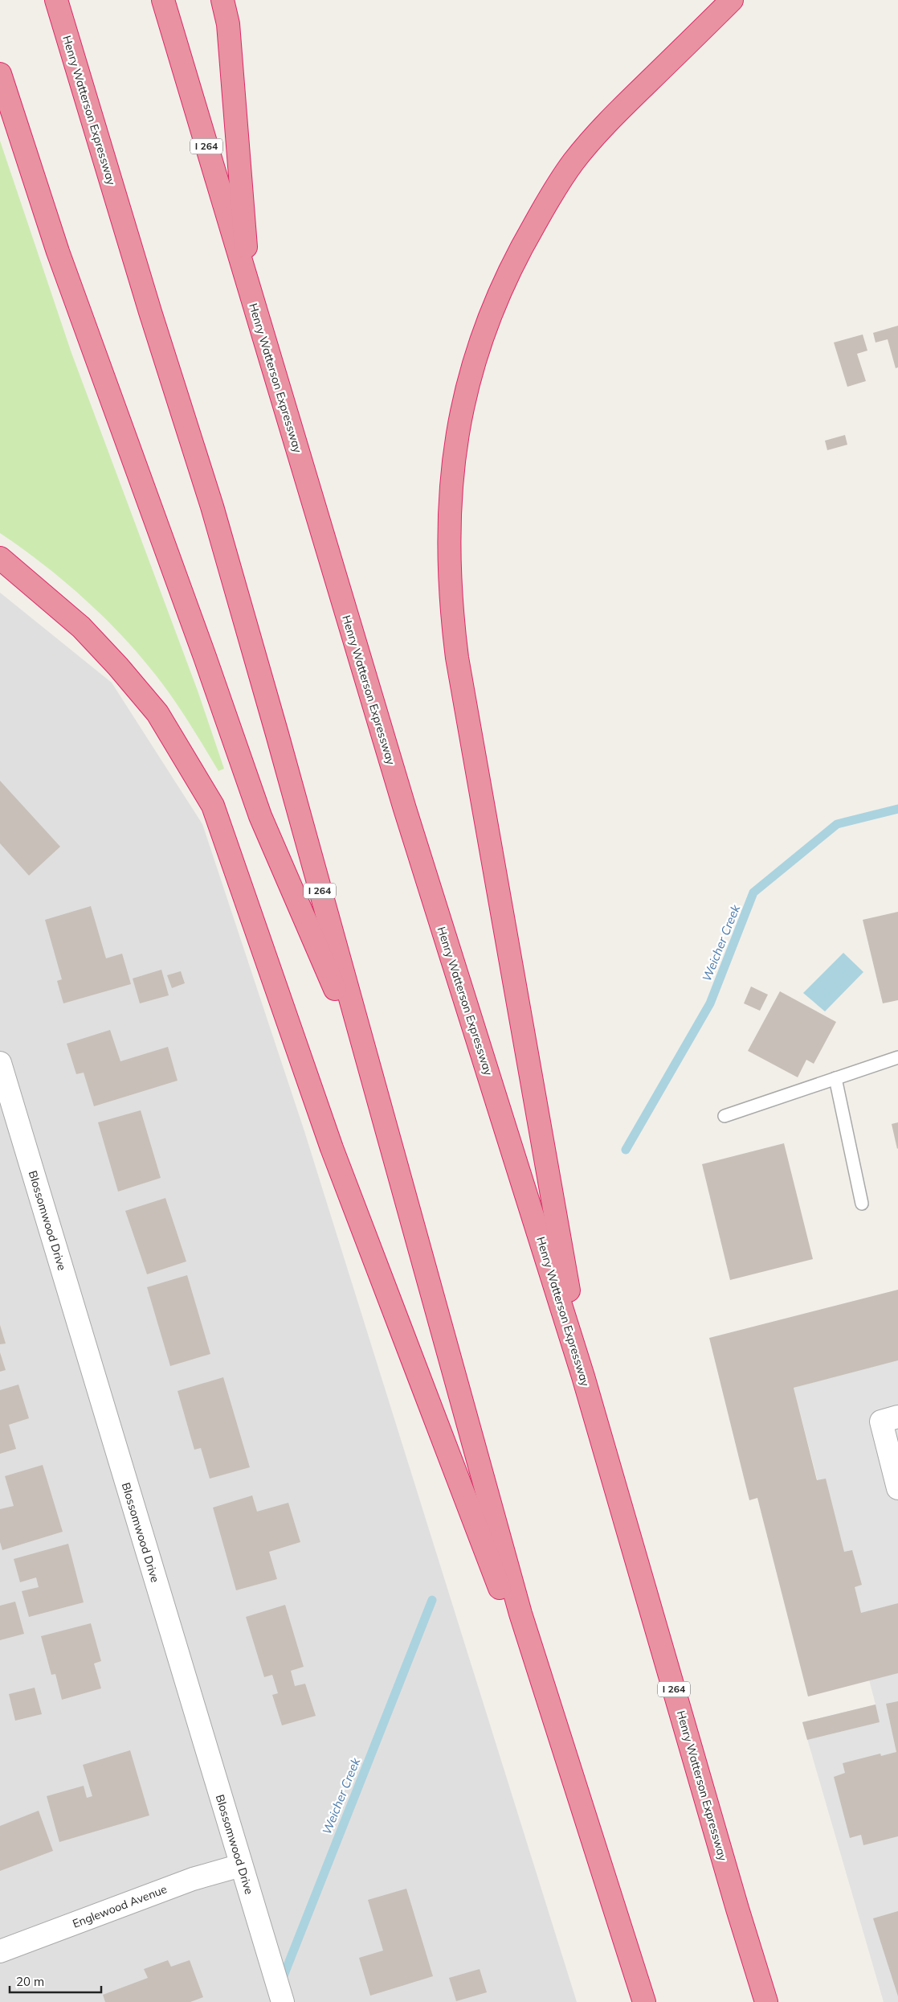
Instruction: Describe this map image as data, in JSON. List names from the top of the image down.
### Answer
{
  "streets": {
    "highway": ["Henry Watterson Expressway", "I 264"],
    "street": ["Blossomwood Drive", "Englewood Avenue"]
  },
  "crossings": [
    ["Blossomwood Drive", "Englewood Avenue"]
  ],
  "water": ["Weicher Creek"],
  "scale_bar": "20 m"
}
